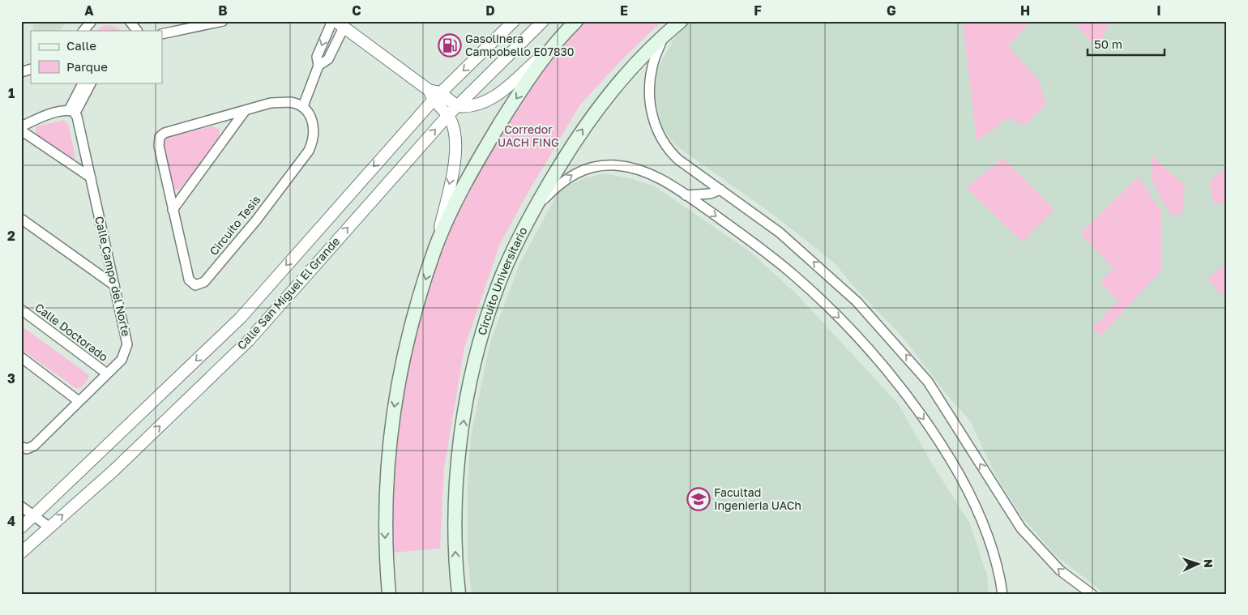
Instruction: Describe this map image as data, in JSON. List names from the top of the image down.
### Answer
{
  "streets": {
    "main road": ["Circuito Universitario"],
    "street": [
      "Circuito Tesis",
      "Calle Campo del Norte",
      "Calle San Miguel El Grande",
      "Calle Doctorado"
    ]
  },
  "crossings": [
    ["Calle Campo del Norte", "Calle Doctorado"]
  ],
  "parks": ["Corredor UACH FING"],
  "places": {
    "fuel station": ["Gasolinera Campobello E07830"],
    "school or university": ["Facultad Ingenieria UACh"]
  },
  "legend": ["Calle", "Parque"],
  "scale_bar": "50 m",
  "north": "right",
  "grid": {
    "columns": [
      "A",
      "B",
      "C",
      "D",
      "E",
      "F",
      "G",
      "H",
      "I"
    ],
    "rows": [
      "1",
      "2",
      "3",
      "4"
    ]
  }
}
